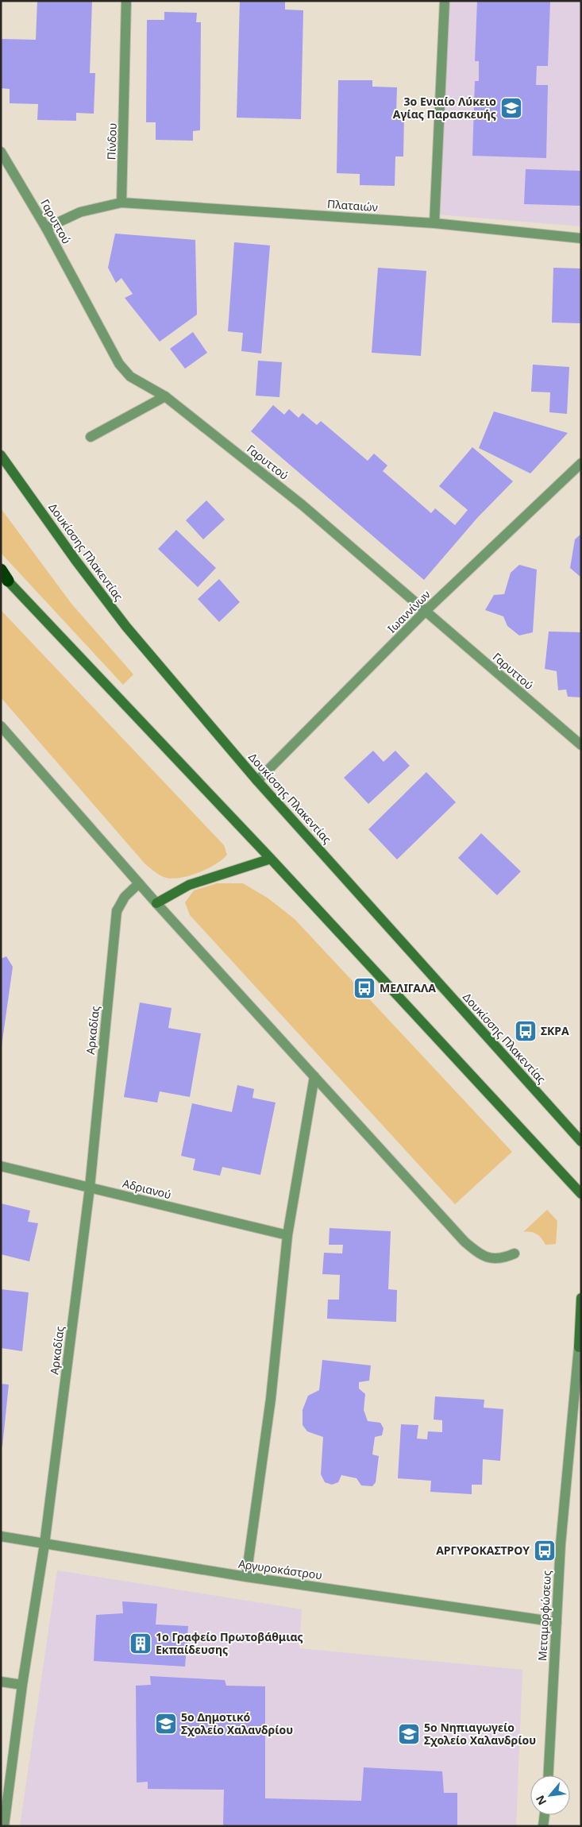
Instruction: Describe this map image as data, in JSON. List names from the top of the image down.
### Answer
{
  "streets": {
    "main road": ["Δουκίσσης Πλακεντίας"],
    "street": [
      "Πίνδου",
      "Πλαταιών",
      "Γαρυττού",
      "Ιωαννίνων",
      "Αρκαδίας",
      "Αδριανού",
      "Αργυροκάστρου",
      "Μεταμορφώσεως"
    ]
  },
  "crossings": [
    ["Πίνδου", "Πλαταιών"],
    ["Γαρυττού", "Ιωαννίνων"],
    ["Δουκίσσης Πλακεντίας", "Ιωαννίνων"],
    ["Αρκαδίας", "Αδριανού"],
    ["Αρκαδίας", "Αργυροκάστρου"],
    ["Αργυροκάστρου", "Μεταμορφώσεως"]
  ],
  "places": {
    "school or university": ["3ο Ενιαίο Λύκειο Αγίας Παρασκευής", "5ο Δημοτικό Σχολείο Χαλανδρίου", "5ο Νηπιαγωγείο Σχολείο Χαλανδρίου"],
    "bus stop": ["ΜΕΛΙΓΑΛΑ", "ΣΚΡΑ", "ΑΡΓΥΡΟΚΑΣΤΡΟΥ"],
    "building": ["1ο Γραφείο Πρωτοβάθμιας Εκπαίδευσης"]
  },
  "north": "bottom left"
}
